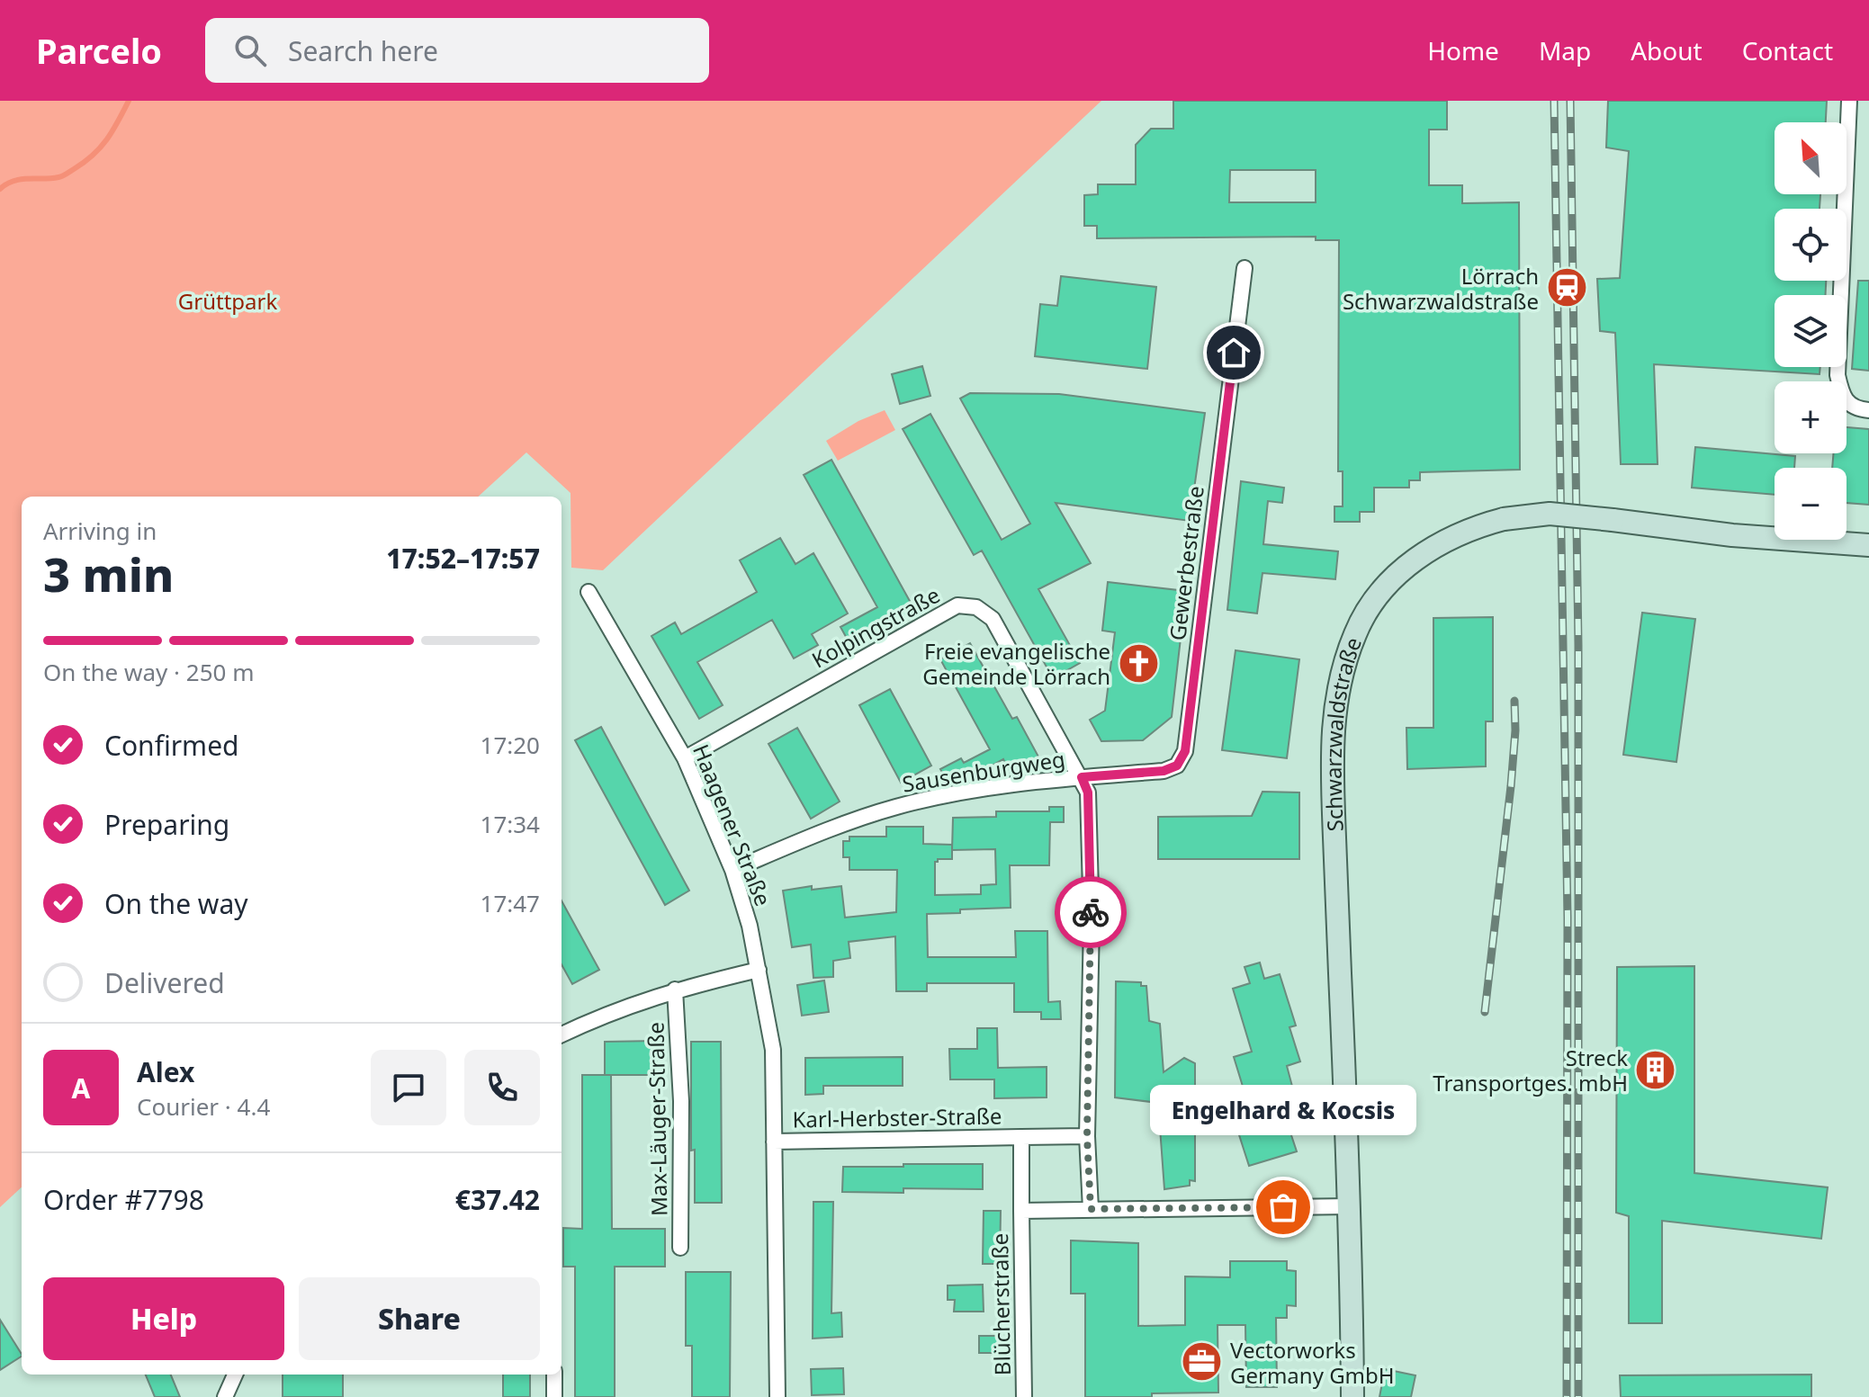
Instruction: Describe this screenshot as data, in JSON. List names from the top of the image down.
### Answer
{
  "streets": {
    "main road": ["Schwarzwaldstraße"],
    "street": [
      "Gewerbestraße",
      "Kolpingstraße",
      "Sausenburgweg",
      "Haagener Straße",
      "Karl-Herbster-Straße",
      "Max-Läuger-Straße",
      "Blücherstraße"
    ]
  },
  "crossings": [
    ["Gewerbestraße", "Kolpingstraße"],
    ["Gewerbestraße", "Sausenburgweg"],
    ["Kolpingstraße", "Sausenburgweg"],
    ["Kolpingstraße", "Haagener Straße"],
    ["Kolpingstraße", "Karl-Herbster-Straße"],
    ["Sausenburgweg", "Haagener Straße"],
    ["Haagener Straße", "Karl-Herbster-Straße"],
    ["Karl-Herbster-Straße", "Blücherstraße"]
  ],
  "parks": ["Grüttpark"],
  "places": {
    "station": ["Lörrach Schwarzwaldstraße"],
    "church": ["Freie evangelische Gemeinde Lörrach"],
    "building": ["Streck Transportges. mbH"],
    "other": ["Engelhard & Kocsis"],
    "office": ["Vectorworks Germany GmbH"]
  },
  "north": "top left",
  "page": {
    "header": "Parcelo",
    "search": "Search here",
    "nav": [
      "Home",
      "Map",
      "About",
      "Contact"
    ],
    "map_buttons": ["+", "−"],
    "heading": ["3 min", "Arriving in", "17:52–17:57"],
    "panel": [
      "Alex",
      "Courier · 4.4",
      "Order #7798",
      "€37.42"
    ],
    "bar": "On the way · 250 m",
    "list": [
      ["Confirmed", "17:20"],
      ["Preparing", "17:34"],
      ["On the way", "17:47"],
      "Delivered"
    ],
    "round": "A",
    "bubble": "Engelhard & Kocsis",
    "buttons": ["Help", "Share"]
  }
}
